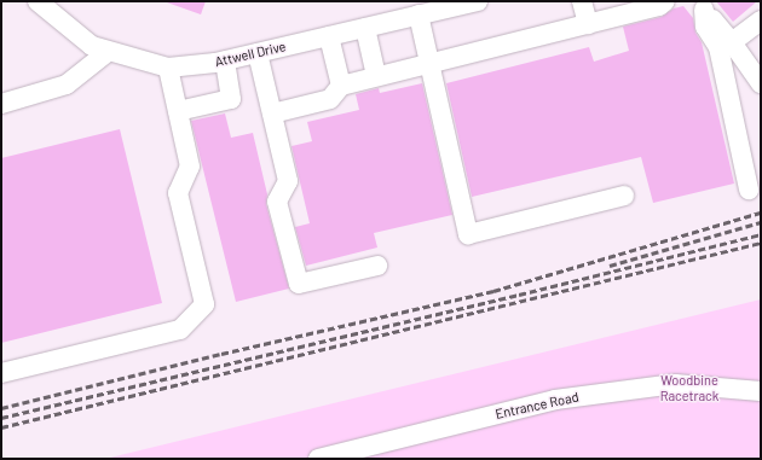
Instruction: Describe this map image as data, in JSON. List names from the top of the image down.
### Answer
{
  "streets": {
    "street": ["Attwell Drive", "Entrance Road"]
  },
  "parks": ["Woodbine Racetrack"]
}
